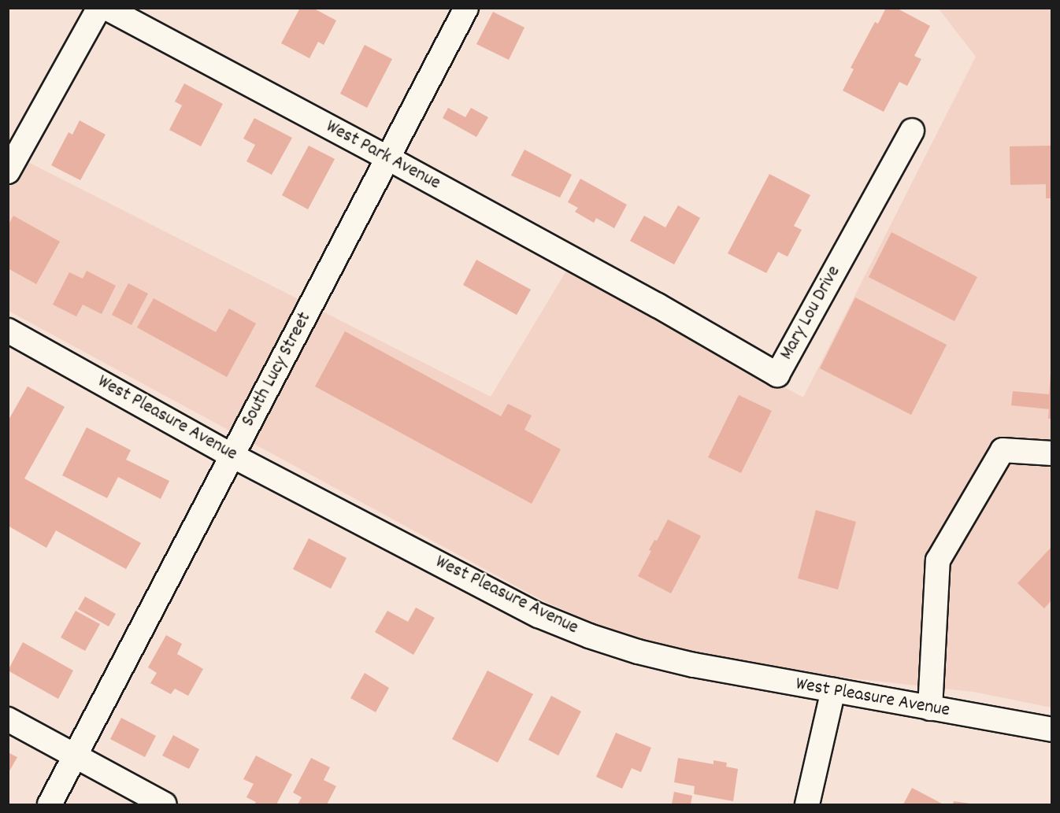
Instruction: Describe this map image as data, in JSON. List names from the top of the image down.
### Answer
{
  "streets": {
    "street": [
      "West Park Avenue",
      "Mary Lou Drive",
      "South Lucy Street",
      "West Pleasure Avenue"
    ]
  },
  "crossings": [
    ["West Park Avenue", "Mary Lou Drive"],
    ["West Park Avenue", "South Lucy Street"],
    ["South Lucy Street", "West Pleasure Avenue"]
  ]
}
